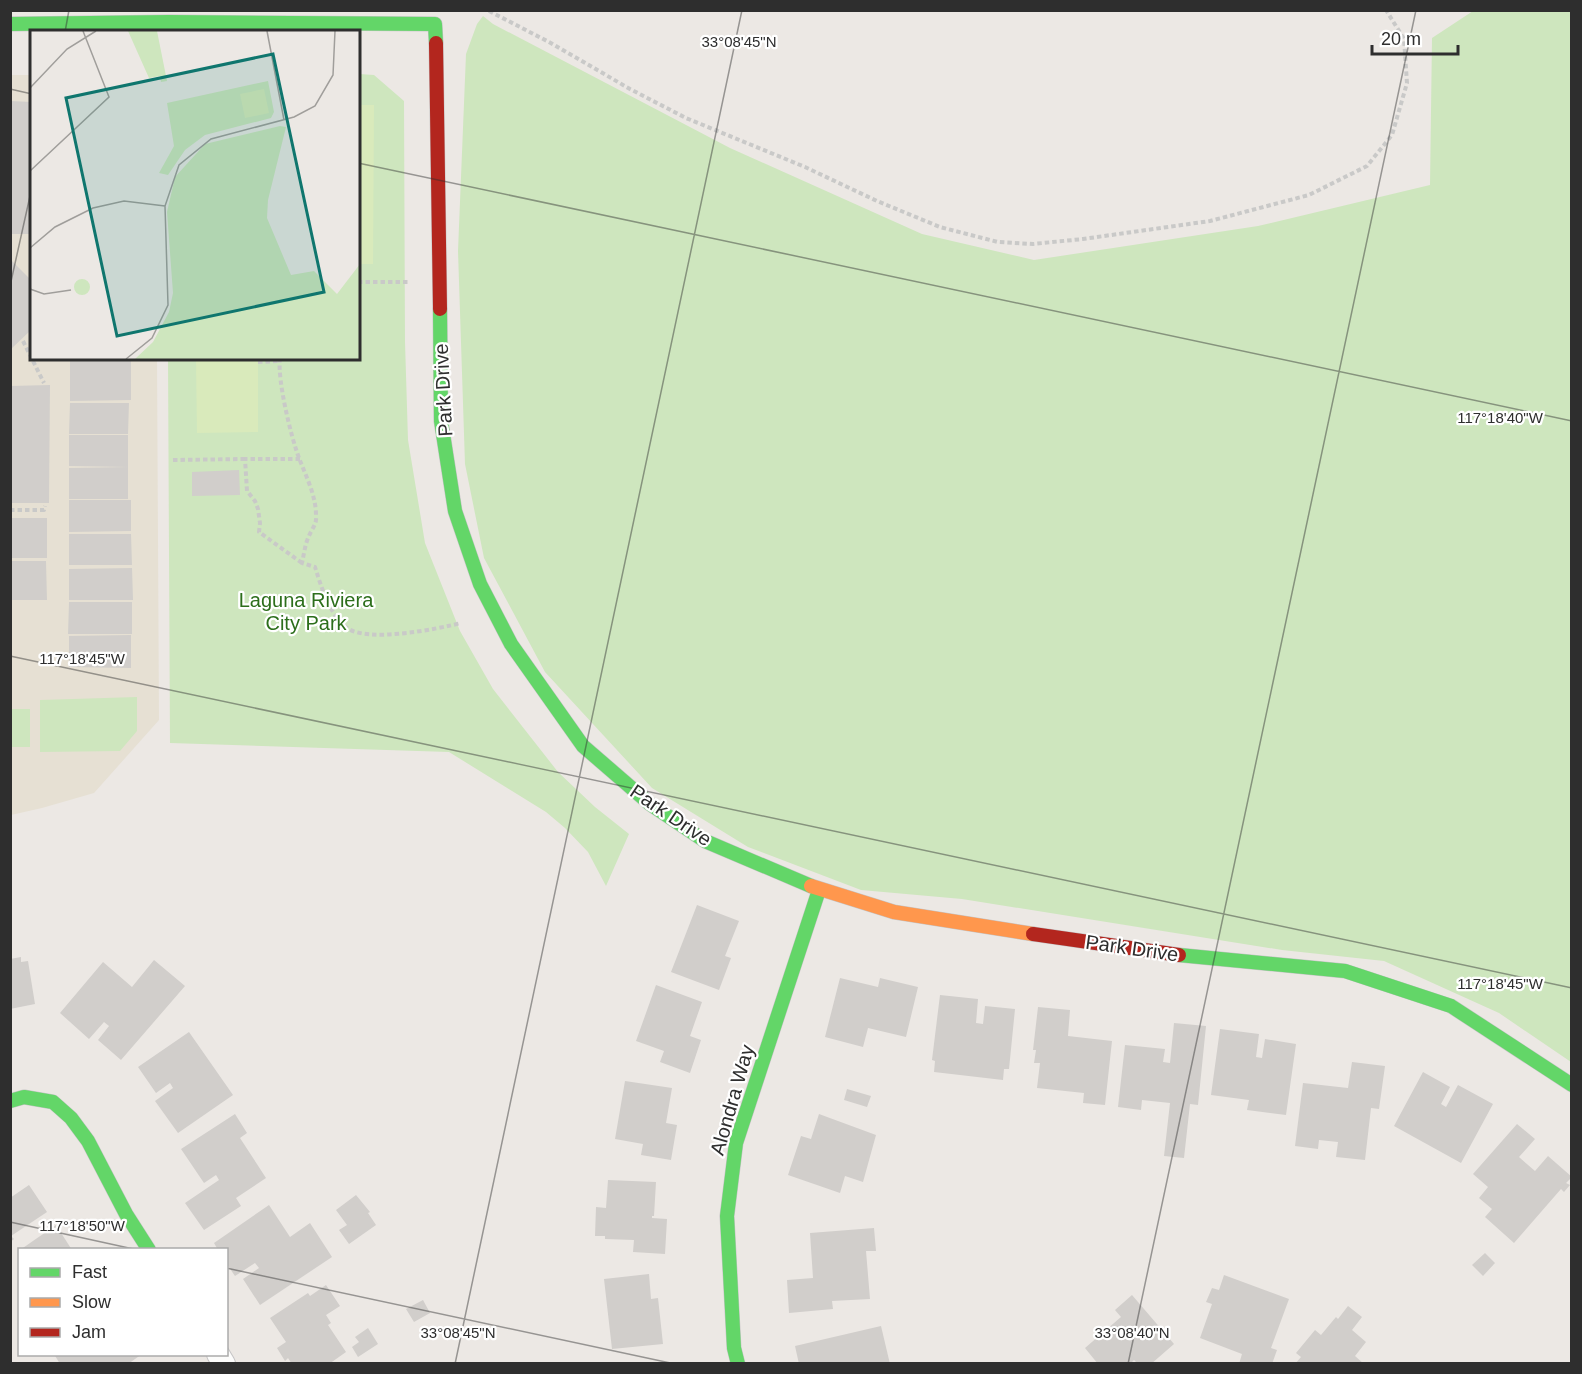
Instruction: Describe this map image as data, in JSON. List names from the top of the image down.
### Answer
{
  "streets": {
    "street": ["Park Drive", "Alondra Way"]
  },
  "crossings": [
    ["Park Drive", "Alondra Way"]
  ],
  "parks": ["Laguna Riviera City Park"],
  "legend": ["Fast", "Slow", "Jam"],
  "scale_bar": "20 m",
  "coordinates": [
    "33°08'45\"N",
    "117°18'40\"W",
    "117°18'45\"W",
    "117°18'50\"W",
    "33°08'40\"N"
  ]
}
